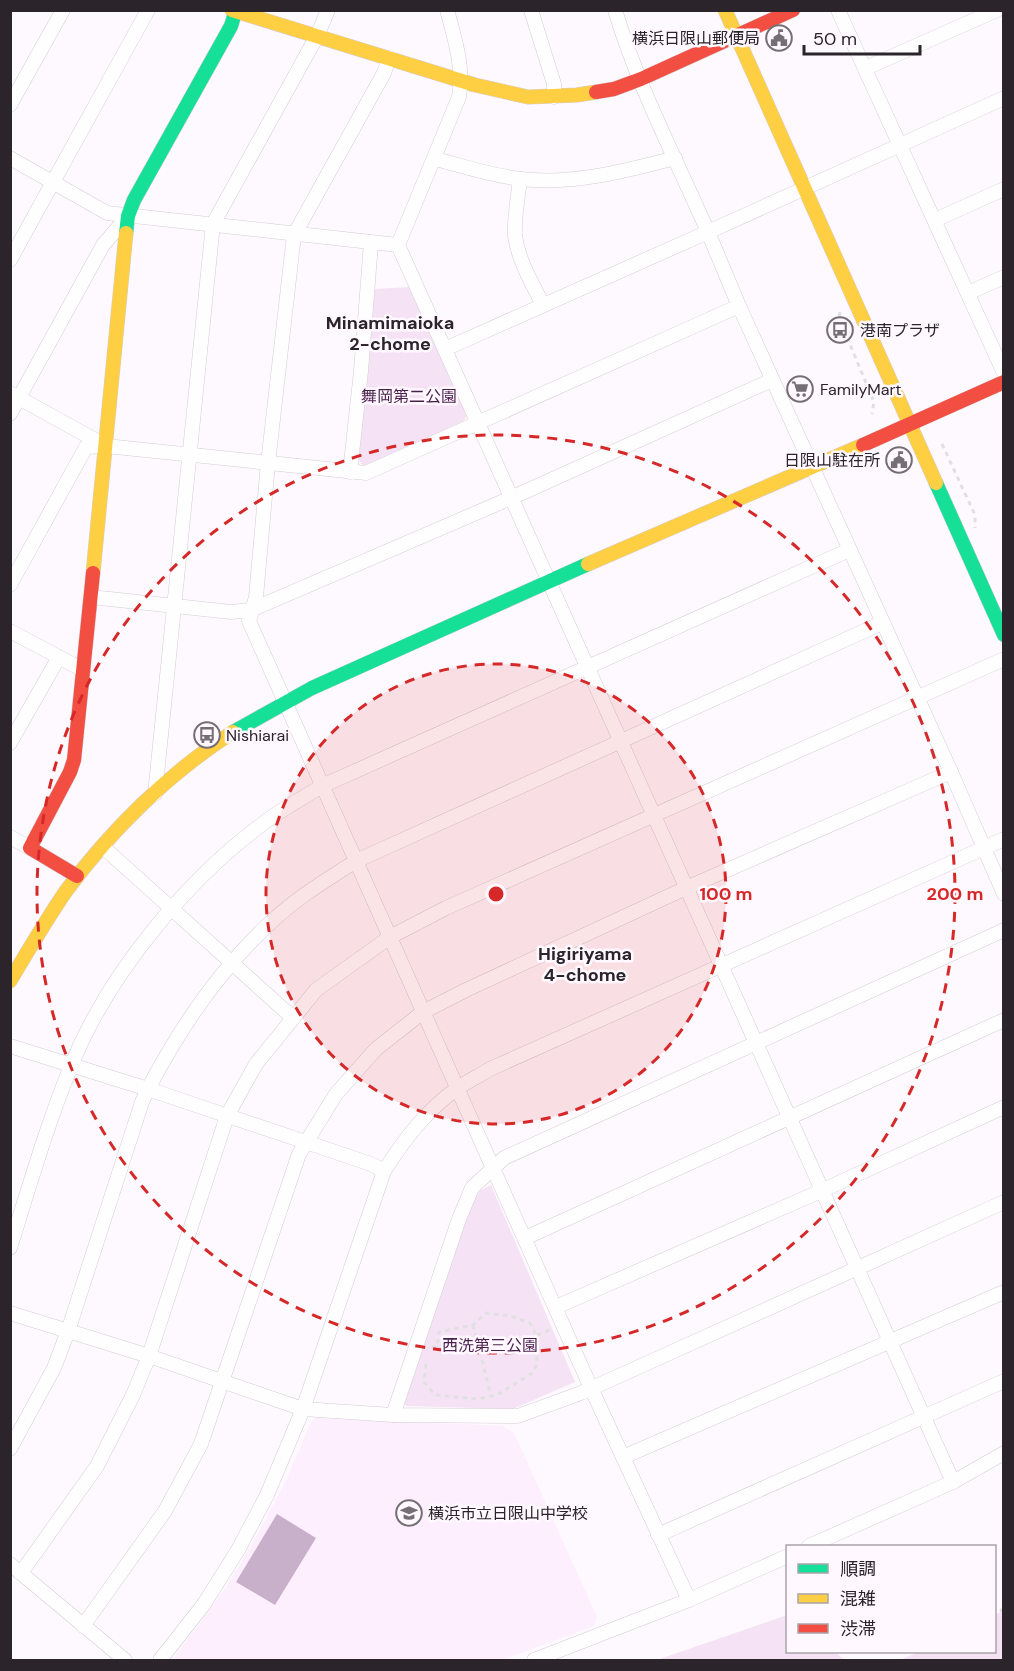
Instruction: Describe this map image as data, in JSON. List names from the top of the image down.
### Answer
{
  "districts": ["Minamimaioka 2-chome", "Higiriyama 4-chome"],
  "parks": ["舞岡第二公園", "西洗第三公園"],
  "places": {
    "public building": ["横浜日限山郵便局", "日限山駐在所"],
    "bus stop": ["港南プラザ", "Nishiarai"],
    "supermarket": ["FamilyMart"],
    "school or university": ["横浜市立日限山中学校"]
  },
  "legend": ["順調", "混雑", "渋滞"],
  "scale_bar": "50 m",
  "rings": ["100 m", "200 m"]
}
